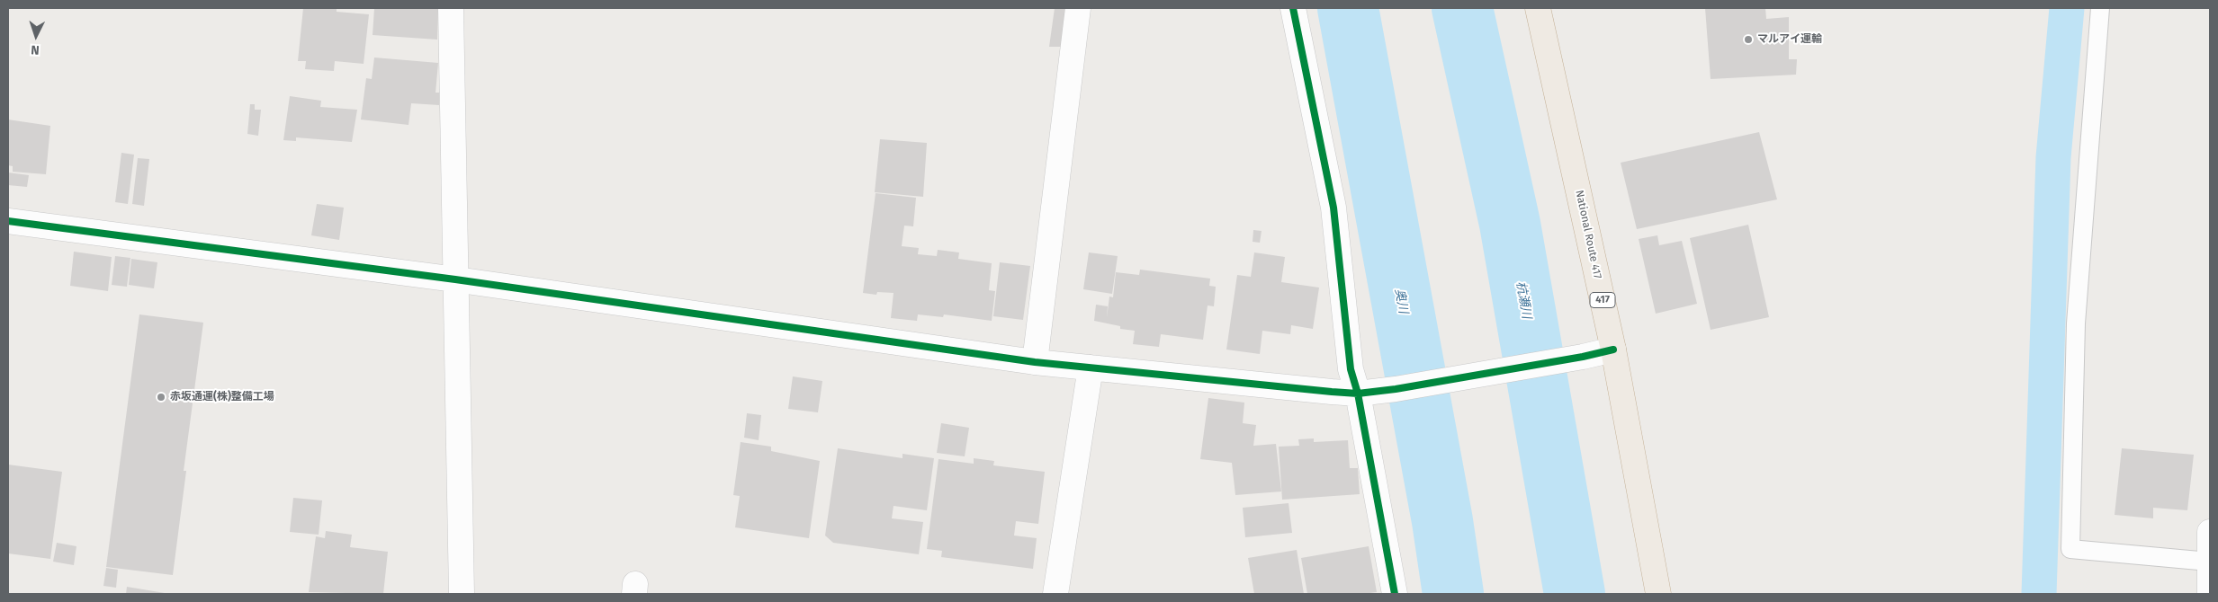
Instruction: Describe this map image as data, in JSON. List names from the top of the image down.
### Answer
{
  "streets": {
    "highway": ["National Route 417", "417"]
  },
  "water": ["杭瀬川", "奥川"],
  "places": ["マルアイ運輸", "赤坂通運(株)整備工場"],
  "north": "bottom"
}
